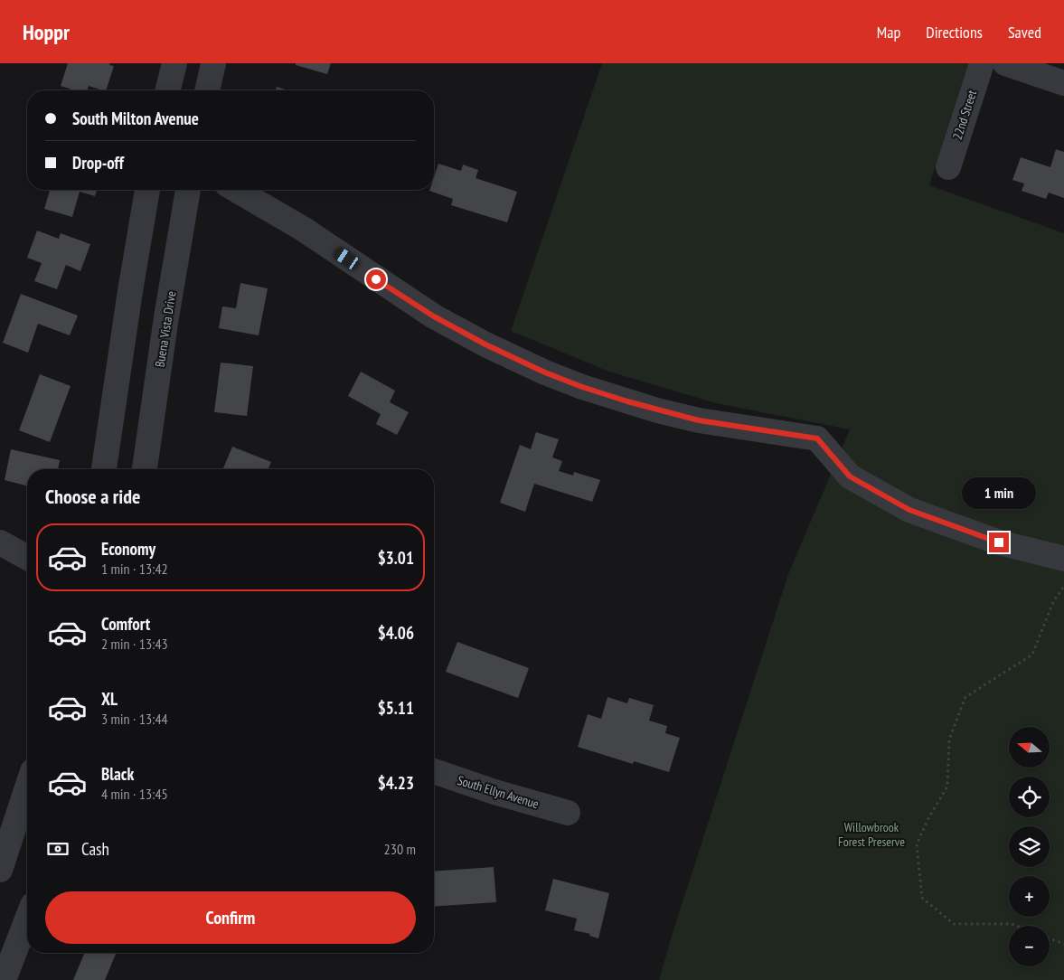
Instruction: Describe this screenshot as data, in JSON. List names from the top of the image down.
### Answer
{
  "streets": {
    "street": ["22nd Street", "Buena Vista Drive", "South Ellyn Avenue"]
  },
  "parks": ["Willowbrook Forest Preserve"],
  "north": "left",
  "page": {
    "header": "Hoppr",
    "nav": ["Map", "Directions", "Saved"],
    "banner": ["South Milton Avenue", "Drop-off"],
    "heading": "Choose a ride",
    "bubble": "1 min",
    "list": [
      {
        "name": "Economy",
        "note": "1 min · 13:42",
        "value": "$3.01"
      },
      {
        "name": "Comfort",
        "note": "2 min · 13:43",
        "value": "$4.06"
      },
      {
        "name": "XL",
        "note": "3 min · 13:44",
        "value": "$5.11"
      },
      {
        "name": "Black",
        "note": "4 min · 13:45",
        "value": "$4.23"
      }
    ],
    "map_buttons": ["+", "−"],
    "pay": ["Cash", "230 m"],
    "buttons": "Confirm"
  }
}
